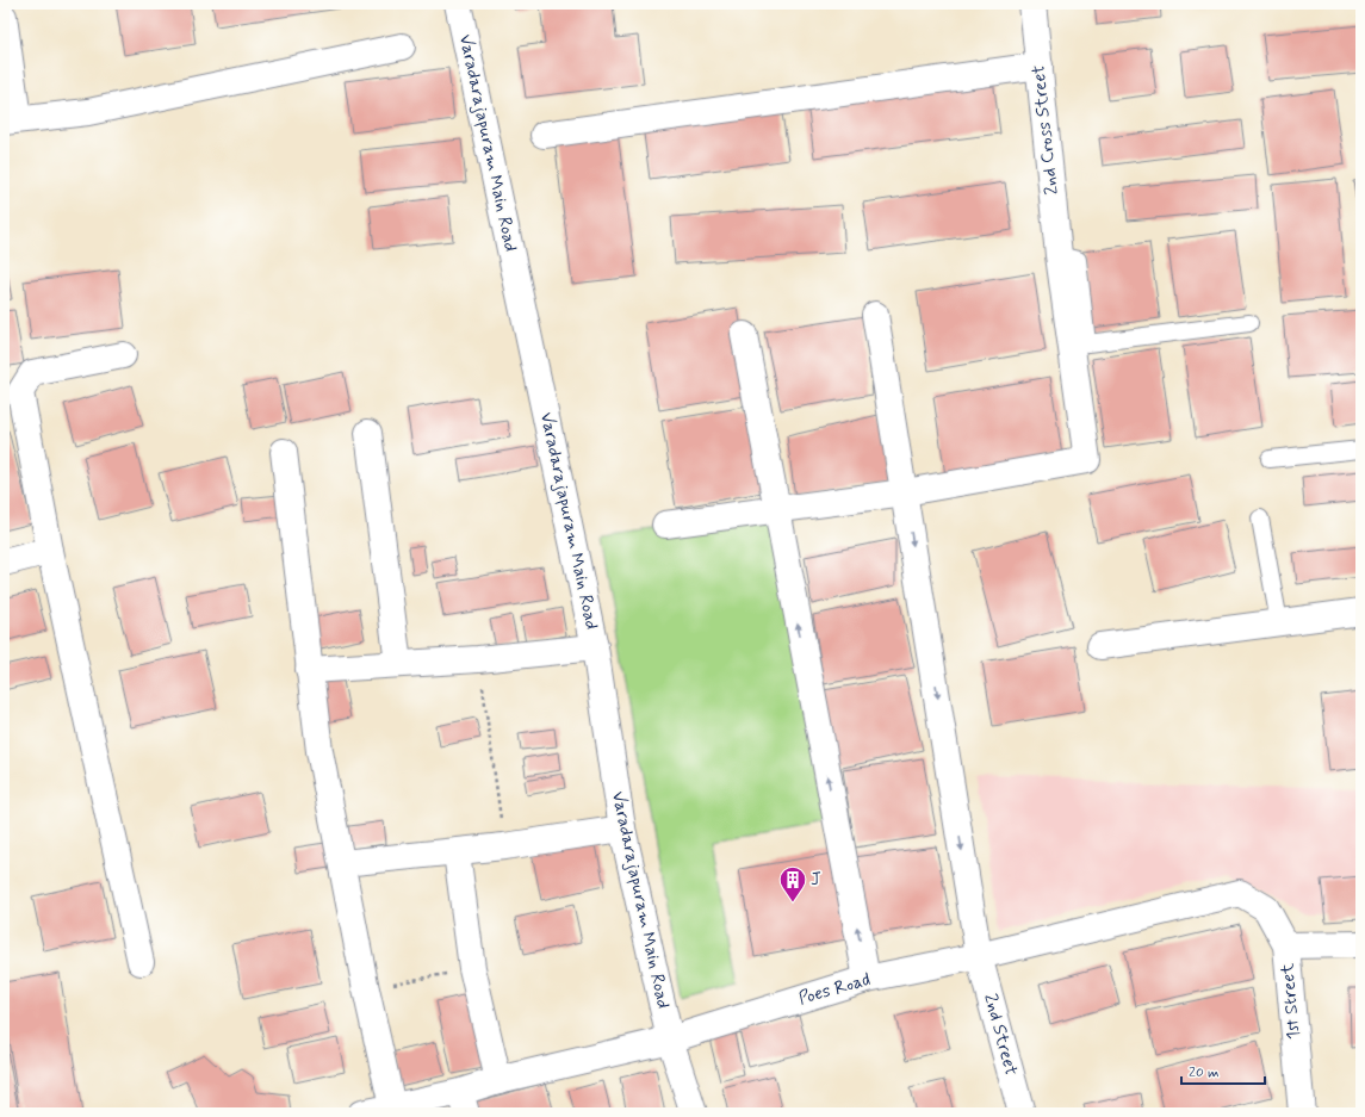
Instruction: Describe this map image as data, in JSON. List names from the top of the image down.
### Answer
{
  "streets": {
    "street": [
      "2nd Cross Street",
      "Varadarajapuram Main Road",
      "Poes Road",
      "1st Street",
      "2nd Street"
    ]
  },
  "crossings": [
    ["2nd Cross Street", "2nd Street"],
    ["Varadarajapuram Main Road", "Poes Road"],
    ["Poes Road", "1st Street"],
    ["Poes Road", "2nd Street"]
  ],
  "places": {
    "building": ["J"]
  },
  "scale_bar": "20 m"
}
